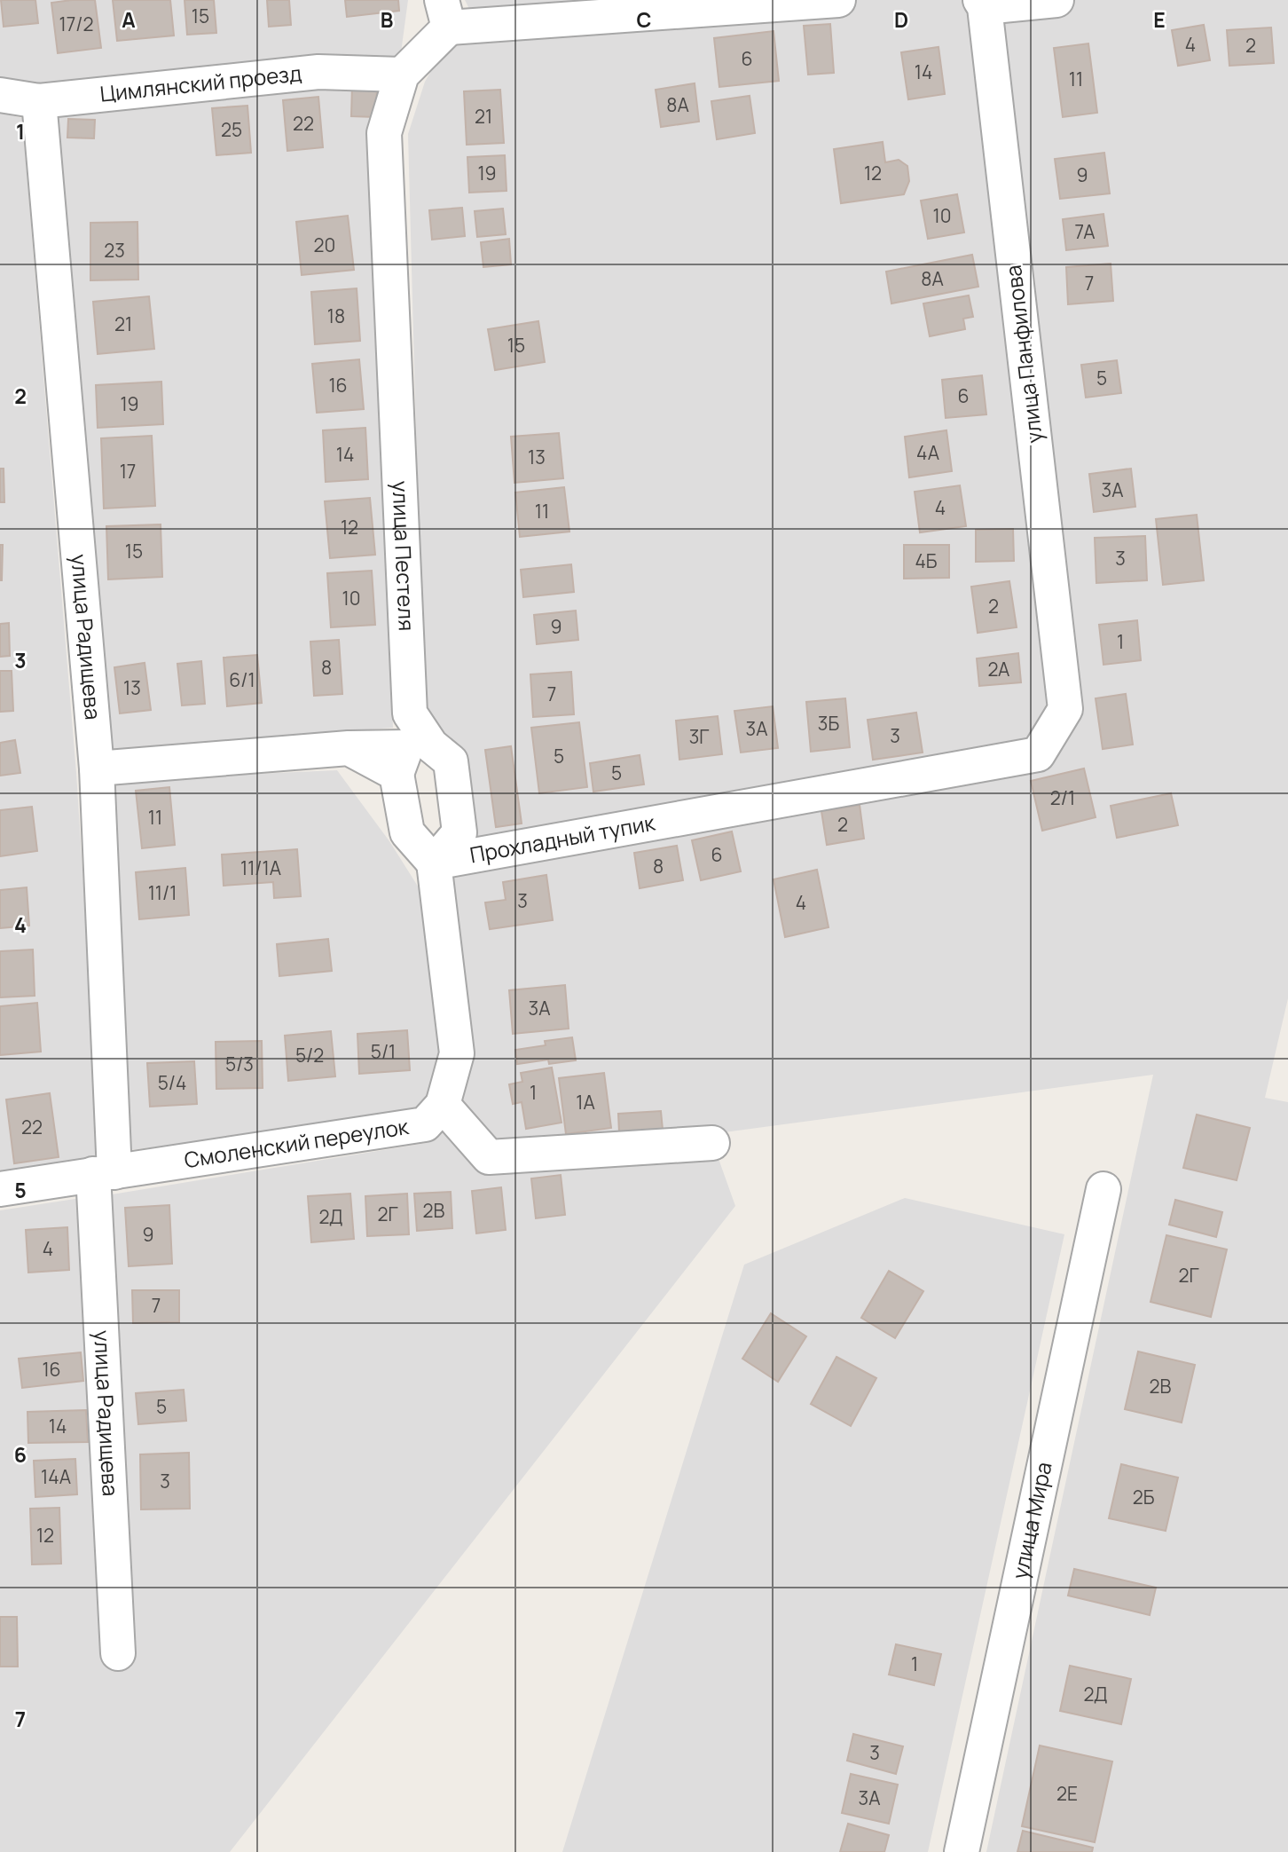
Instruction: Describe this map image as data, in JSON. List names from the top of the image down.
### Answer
{
  "streets": {
    "street": [
      "Цимлянский проезд",
      "улица Панфилова",
      "улица Пестеля",
      "улица Радищева",
      "Прохладный тупик",
      "Смоленский переулок",
      "улица Мира"
    ]
  },
  "crossings": [
    ["Цимлянский проезд", "улица Пестеля"],
    ["Цимлянский проезд", "улица Радищева"],
    ["улица Панфилова", "Прохладный тупик"],
    ["улица Пестеля", "Прохладный тупик"],
    ["улица Радищева", "Смоленский переулок"]
  ],
  "house_numbers": [
    "15",
    "17/2",
    "4",
    "2",
    "6",
    "14",
    "11",
    "8А",
    "21",
    "22",
    "25",
    "19",
    "12",
    "9",
    "10",
    "7А",
    "20",
    "23",
    "8А",
    "7",
    "18",
    "21",
    "15",
    "5",
    "16",
    "6",
    "19",
    "4А",
    "14",
    "13",
    "17",
    "3А",
    "4",
    "11",
    "12",
    "15",
    "3",
    "4Б",
    "10",
    "2",
    "9",
    "1",
    "8",
    "2А",
    "6/1",
    "13",
    "7",
    "3Б",
    "3А",
    "3",
    "3Г",
    "5",
    "5",
    "2/1",
    "11",
    "2",
    "6",
    "8",
    "11/1А",
    "11/1",
    "3",
    "4",
    "3А",
    "5/1",
    "5/2",
    "5/3",
    "5/4",
    "1",
    "1А",
    "22",
    "2В",
    "2Г",
    "2Д",
    "9",
    "4",
    "2Г",
    "7",
    "16",
    "2В",
    "5",
    "14",
    "14А",
    "3",
    "2Б",
    "12",
    "1",
    "2Д",
    "3",
    "2Е",
    "3А"
  ],
  "grid": {
    "columns": [
      "A",
      "B",
      "C",
      "D",
      "E"
    ],
    "rows": [
      "1",
      "2",
      "3",
      "4",
      "5",
      "6",
      "7"
    ]
  }
}
